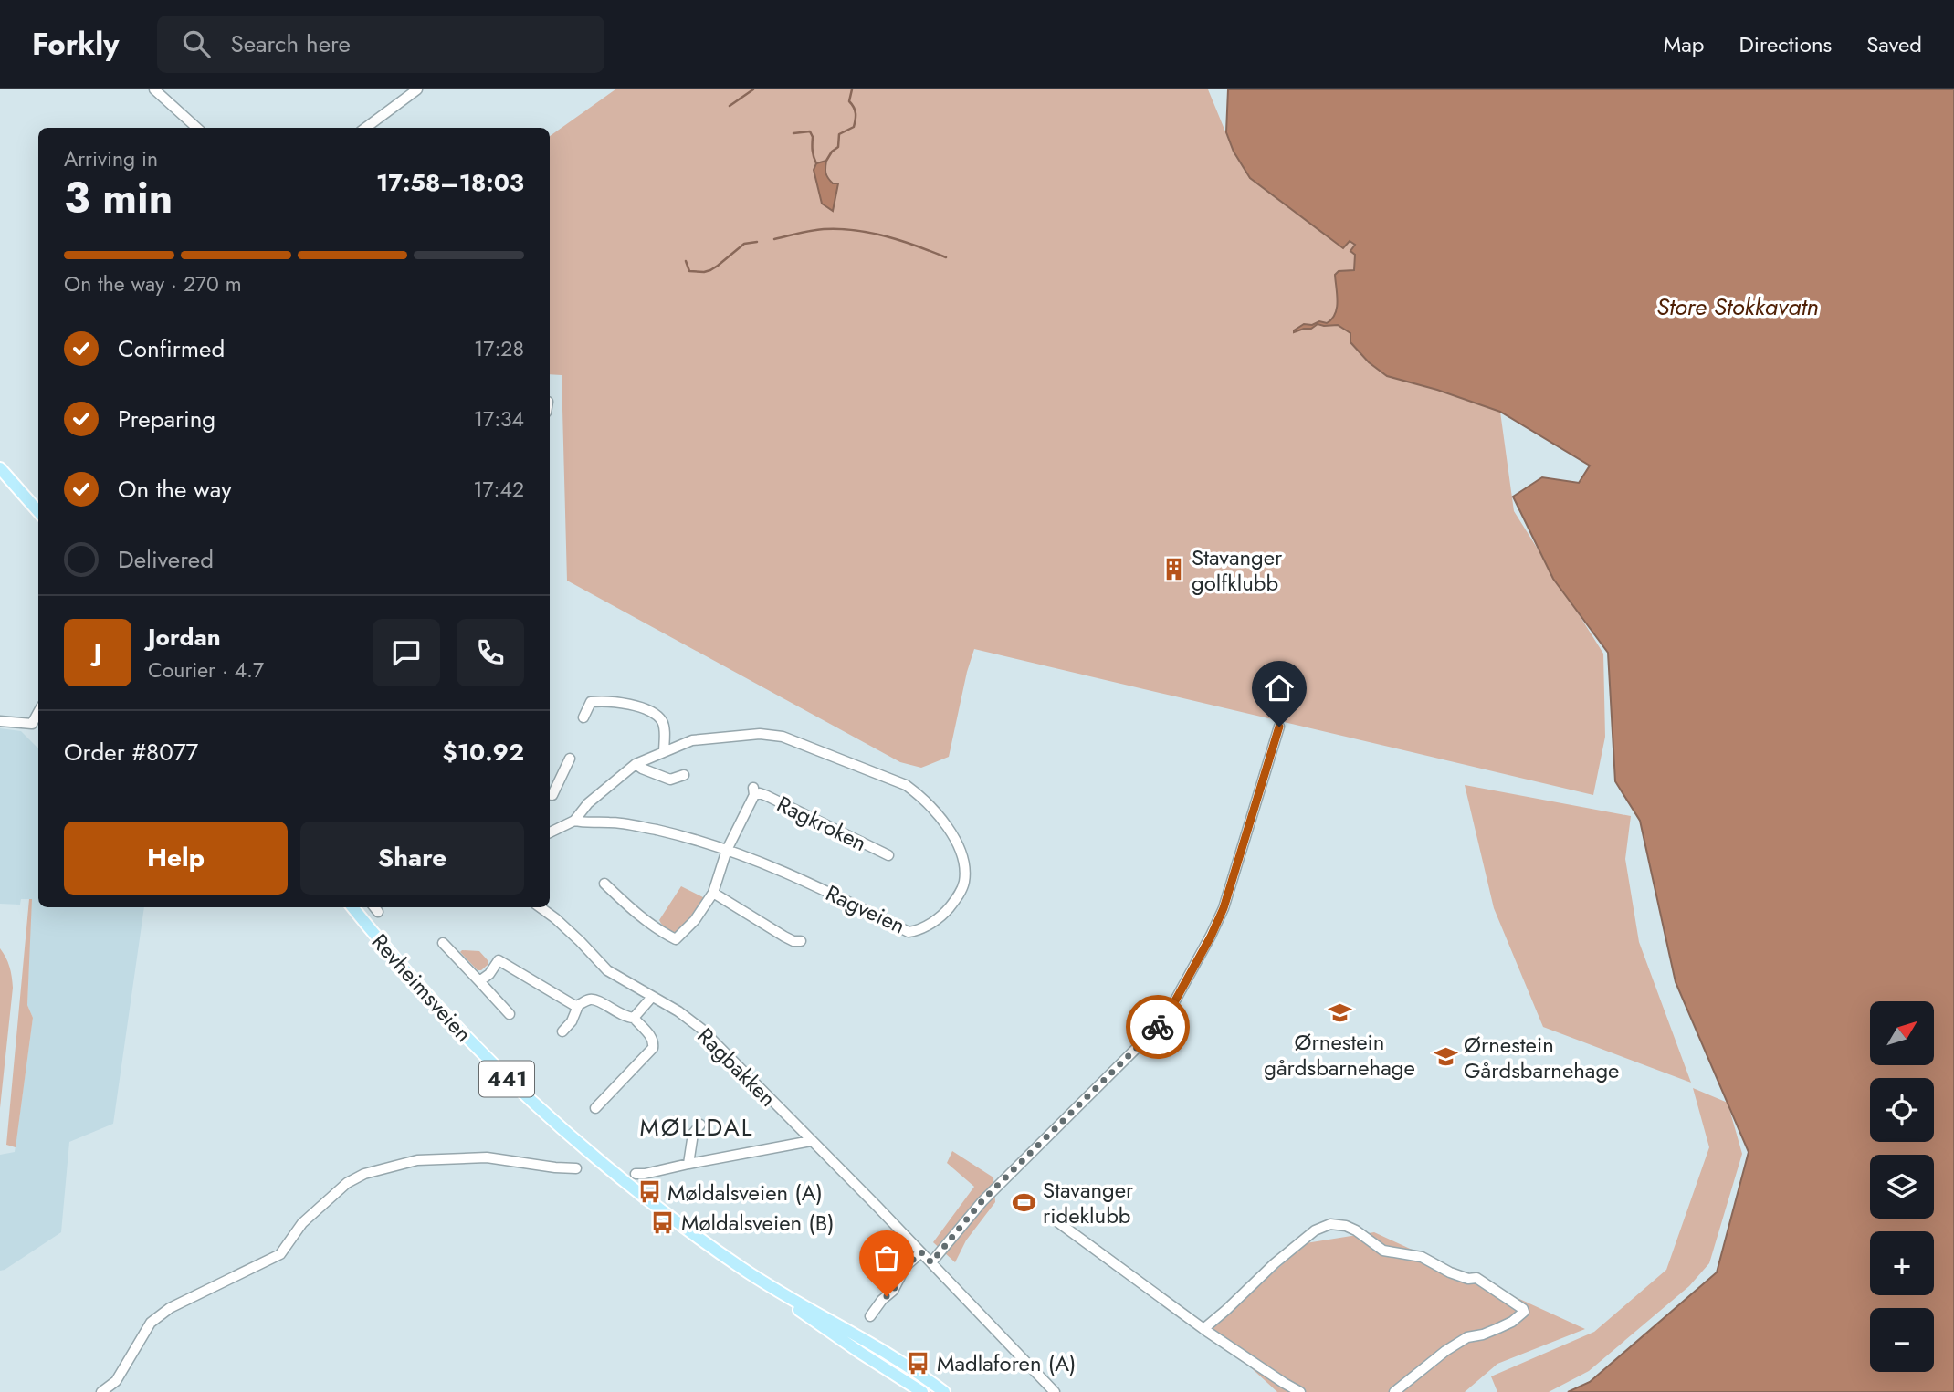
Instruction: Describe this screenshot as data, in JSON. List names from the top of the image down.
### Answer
{
  "streets": {
    "main road": ["Revheimsveien", "441"],
    "street": ["Ragkroken", "Ragveien", "Ragbakken"]
  },
  "crossings": [
    ["Ragkroken", "Ragveien"]
  ],
  "districts": ["MØLLDAL"],
  "water": ["Store Stokkavatn"],
  "places": {
    "building": ["Stavanger golfklubb"],
    "school or university": ["Ørnestein gårdsbarnehage", "Ørnestein Gårdsbarnehage"],
    "bus stop": ["Møldalsveien (A)", "Møldalsveien (B)", "Madlaforen (A)"],
    "sports": ["Stavanger rideklubb"]
  },
  "north": "top right",
  "page": {
    "header": "Forkly",
    "search": "Search here",
    "nav": ["Map", "Directions", "Saved"],
    "heading": ["3 min", "Arriving in", "17:58–18:03"],
    "panel": [
      "Jordan",
      "Courier · 4.7",
      "Order #8077",
      "$10.92"
    ],
    "bar": "On the way · 270 m",
    "list": [
      ["Confirmed", "17:28"],
      ["Preparing", "17:34"],
      ["On the way", "17:42"],
      "Delivered"
    ],
    "round": "J",
    "buttons": ["Help", "Share"],
    "map_buttons": ["+", "−"]
  }
}
